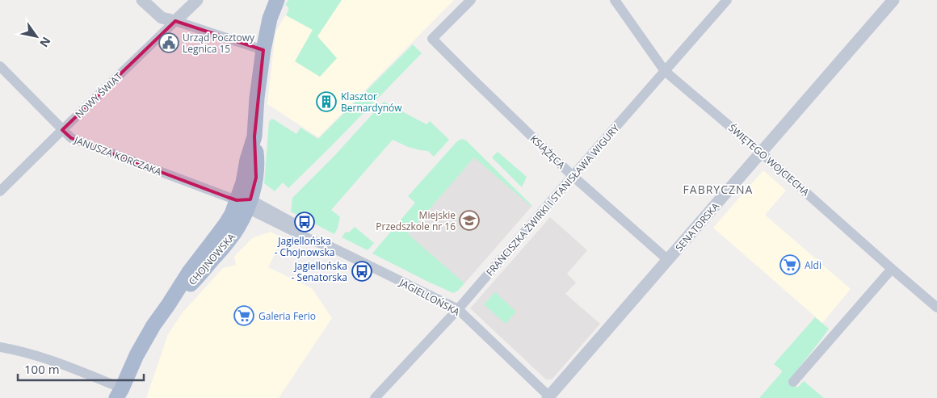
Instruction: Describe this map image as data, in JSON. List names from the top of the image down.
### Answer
{
  "streets": {
    "main road": ["CHOJNOWSKA"],
    "street": [
      "NOWY ŚWIAT",
      "KSIĄŻĘCA",
      "JANUSZA KORCZAKA",
      "ŚWIĘTEGO WOJCIECHA",
      "FRANCISZKA ŻWIRKI I STANISŁAWA WIGURY",
      "SENATORSKA",
      "JAGIELLOŃSKA"
    ]
  },
  "crossings": [
    ["NOWY ŚWIAT", "JANUSZA KORCZAKA"],
    ["KSIĄŻĘCA", "FRANCISZKA ŻWIRKI I STANISŁAWA WIGURY"],
    ["KSIĄŻĘCA", "SENATORSKA"],
    ["JANUSZA KORCZAKA", "CHOJNOWSKA"],
    ["JANUSZA KORCZAKA", "JAGIELLOŃSKA"],
    ["ŚWIĘTEGO WOJCIECHA", "FRANCISZKA ŻWIRKI I STANISŁAWA WIGURY"],
    ["ŚWIĘTEGO WOJCIECHA", "SENATORSKA"],
    ["FRANCISZKA ŻWIRKI I STANISŁAWA WIGURY", "JAGIELLOŃSKA"],
    ["SENATORSKA", "JAGIELLOŃSKA"],
    ["CHOJNOWSKA", "JAGIELLOŃSKA"]
  ],
  "districts": ["FABRYCZNA"],
  "places": {
    "public building": ["Urząd Pocztowy Legnica 15"],
    "building": ["Klasztor Bernardynów"],
    "school or university": ["Miejskie Przedszkole nr 16"],
    "bus stop": ["Jagiellońska - Chojnowska", "Jagiellońska - Senatorska"],
    "supermarket": ["Aldi", "Galeria Ferio"]
  },
  "scale_bar": "100 m",
  "north": "bottom right"
}
